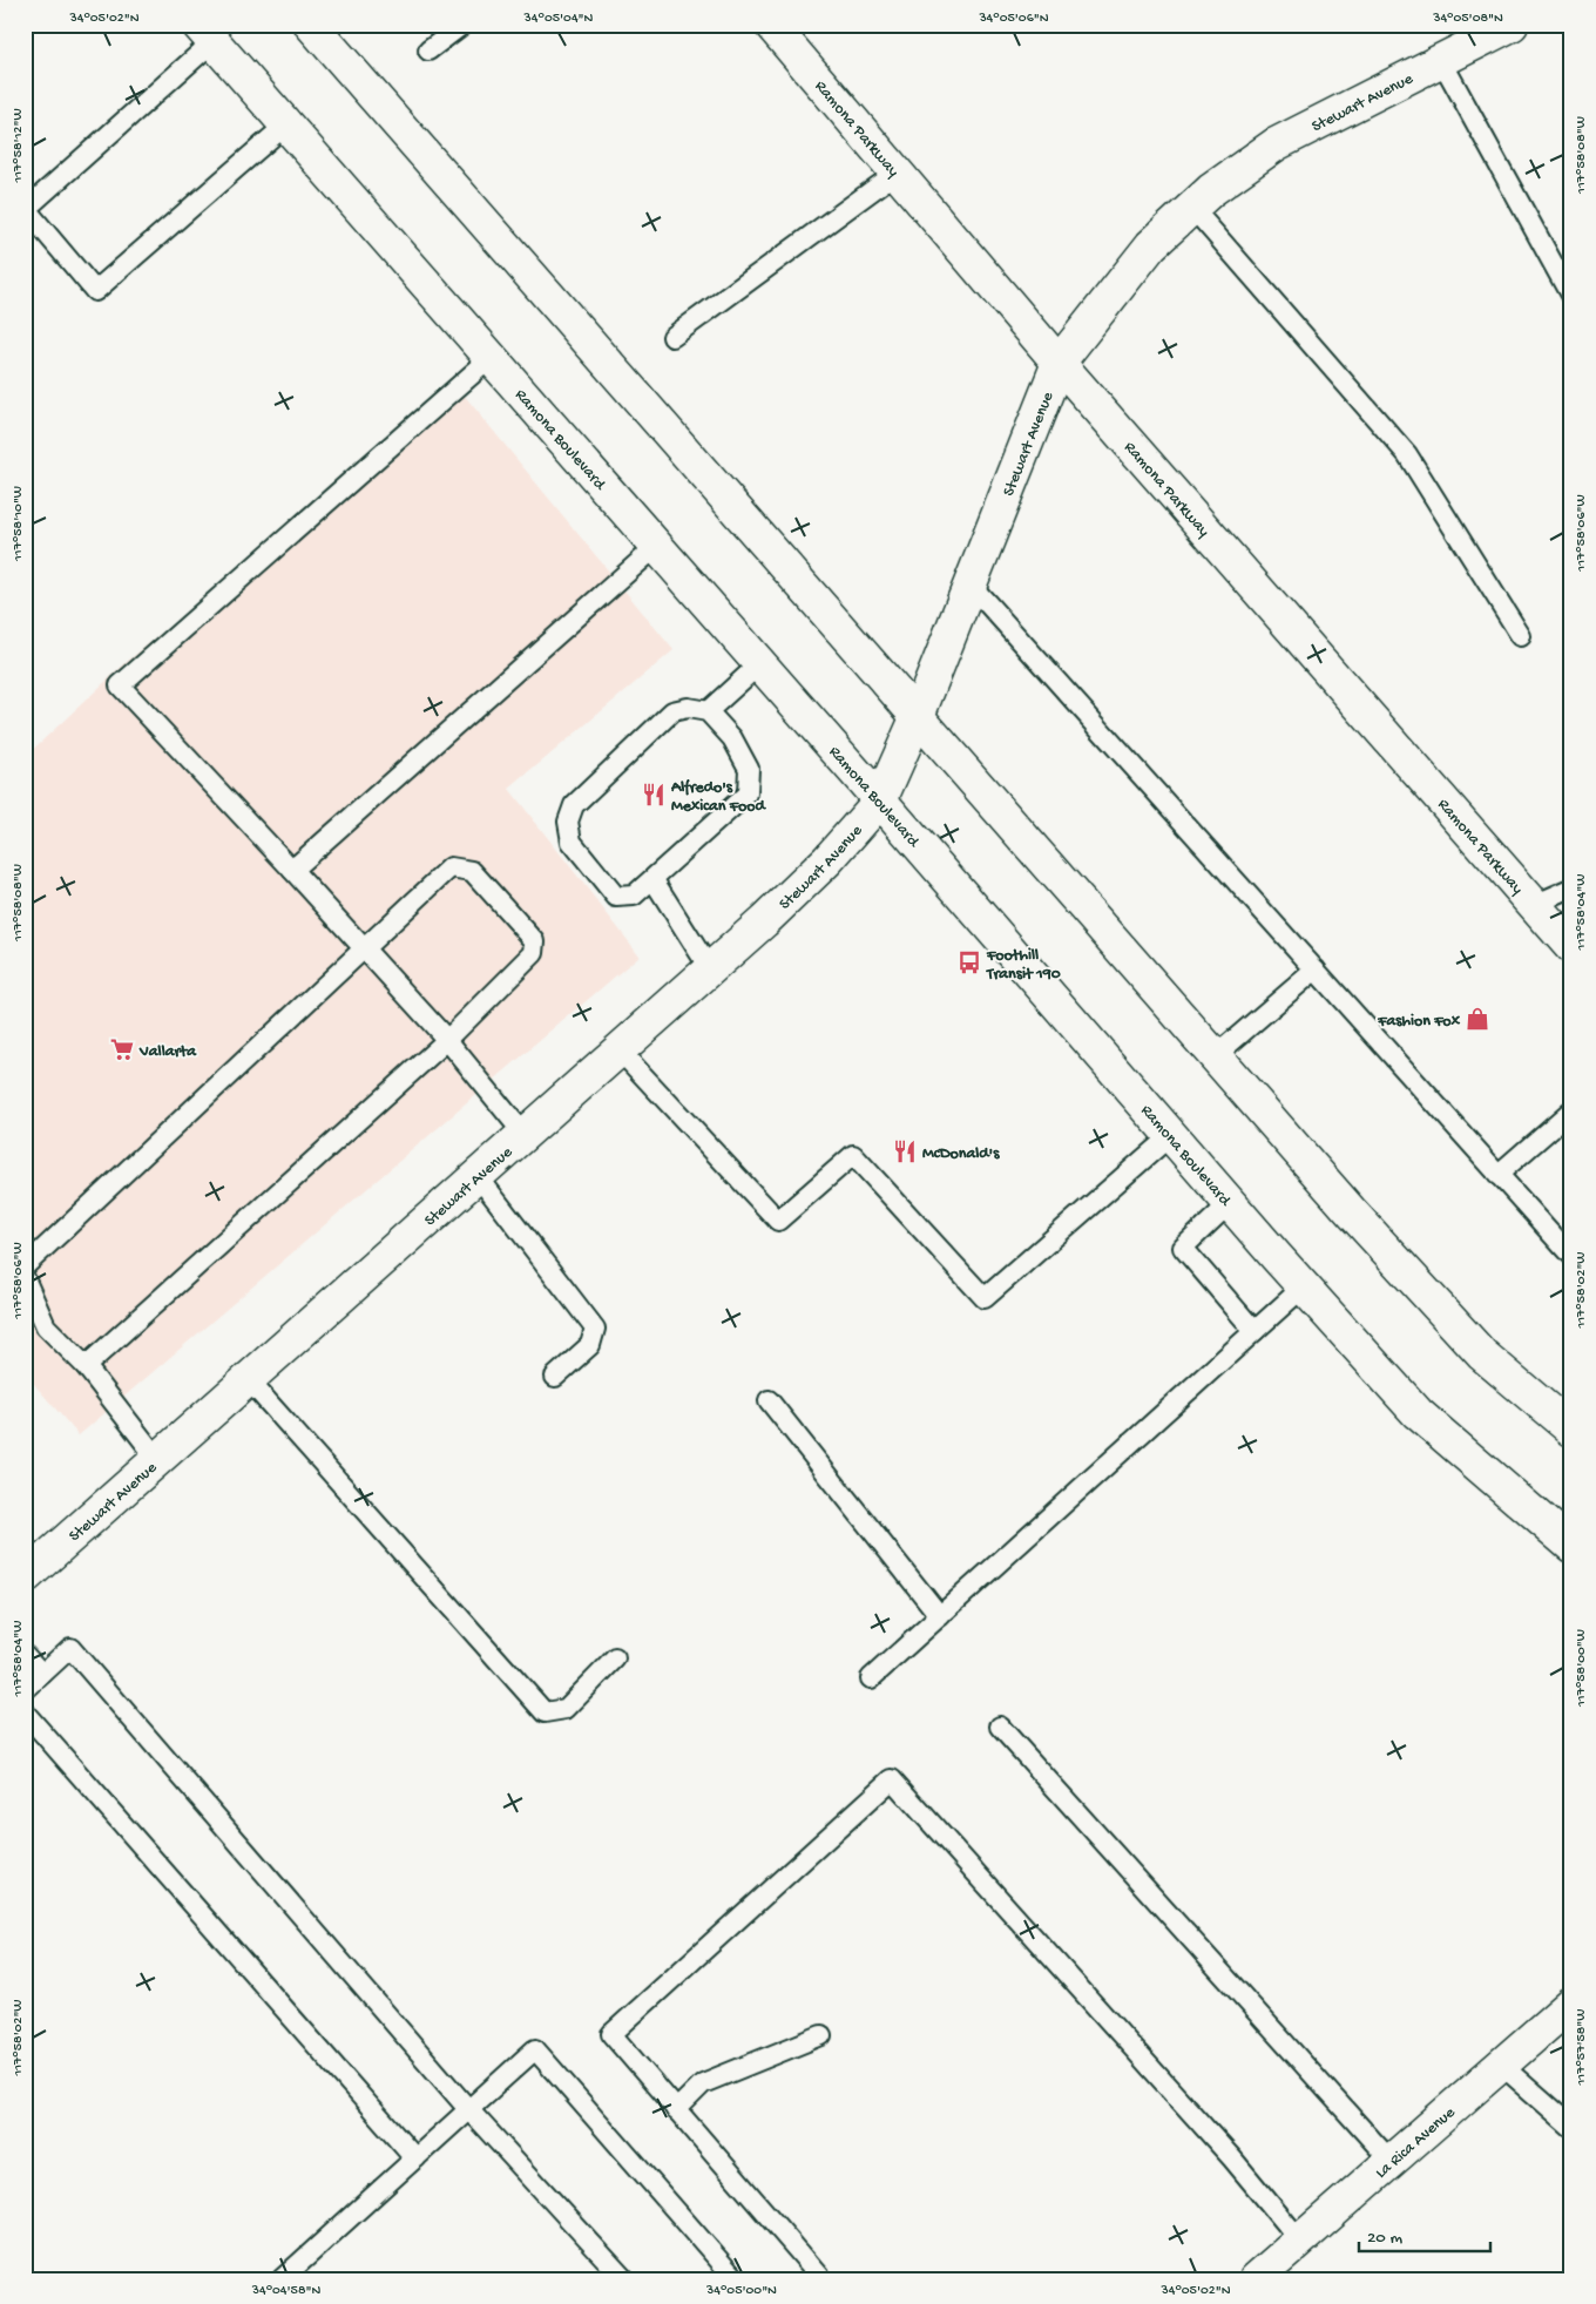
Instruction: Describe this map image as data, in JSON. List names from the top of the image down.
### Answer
{
  "streets": {
    "main road": [
      "Stewart Avenue",
      "Ramona Parkway",
      "Ramona Boulevard",
      "La Rica Avenue"
    ]
  },
  "crossings": [
    ["Stewart Avenue", "Ramona Parkway"],
    ["Stewart Avenue", "Ramona Boulevard"]
  ],
  "places": {
    "restaurant": ["Alfredo's Mexican Food", "McDonald's"],
    "bus stop": ["Foothill Transit 190"],
    "shop": ["Fashion Fox"],
    "supermarket": ["Vallarta"]
  },
  "scale_bar": "20 m",
  "coordinates": [
    "34°05'02\"N",
    "34°05'04\"N",
    "34°05'06\"N",
    "34°05'08\"N",
    "117°58'12\"W",
    "117°58'08\"W",
    "117°58'10\"W",
    "117°58'06\"W",
    "117°58'04\"W",
    "117°58'02\"W",
    "117°58'00\"W",
    "117°57'58\"W",
    "34°04'58\"N",
    "34°05'00\"N"
  ]
}
